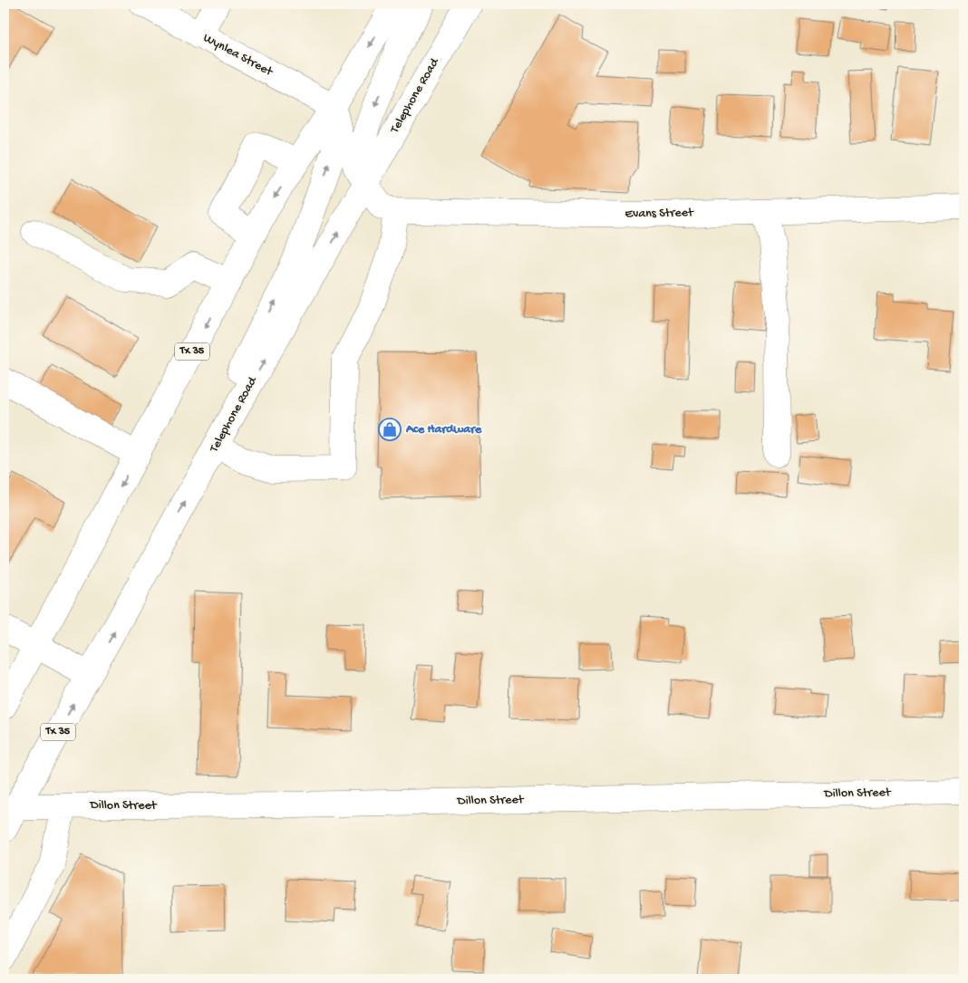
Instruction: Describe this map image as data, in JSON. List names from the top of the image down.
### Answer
{
  "streets": {
    "main road": [
      "Wynlea Street",
      "Telephone Road",
      "Evans Street",
      "TX 35",
      "Dillon Street"
    ]
  },
  "crossings": [
    ["Wynlea Street", "TX 35"],
    ["Telephone Road", "Dillon Street"]
  ],
  "places": {
    "shop": ["Ace Hardware"]
  }
}
